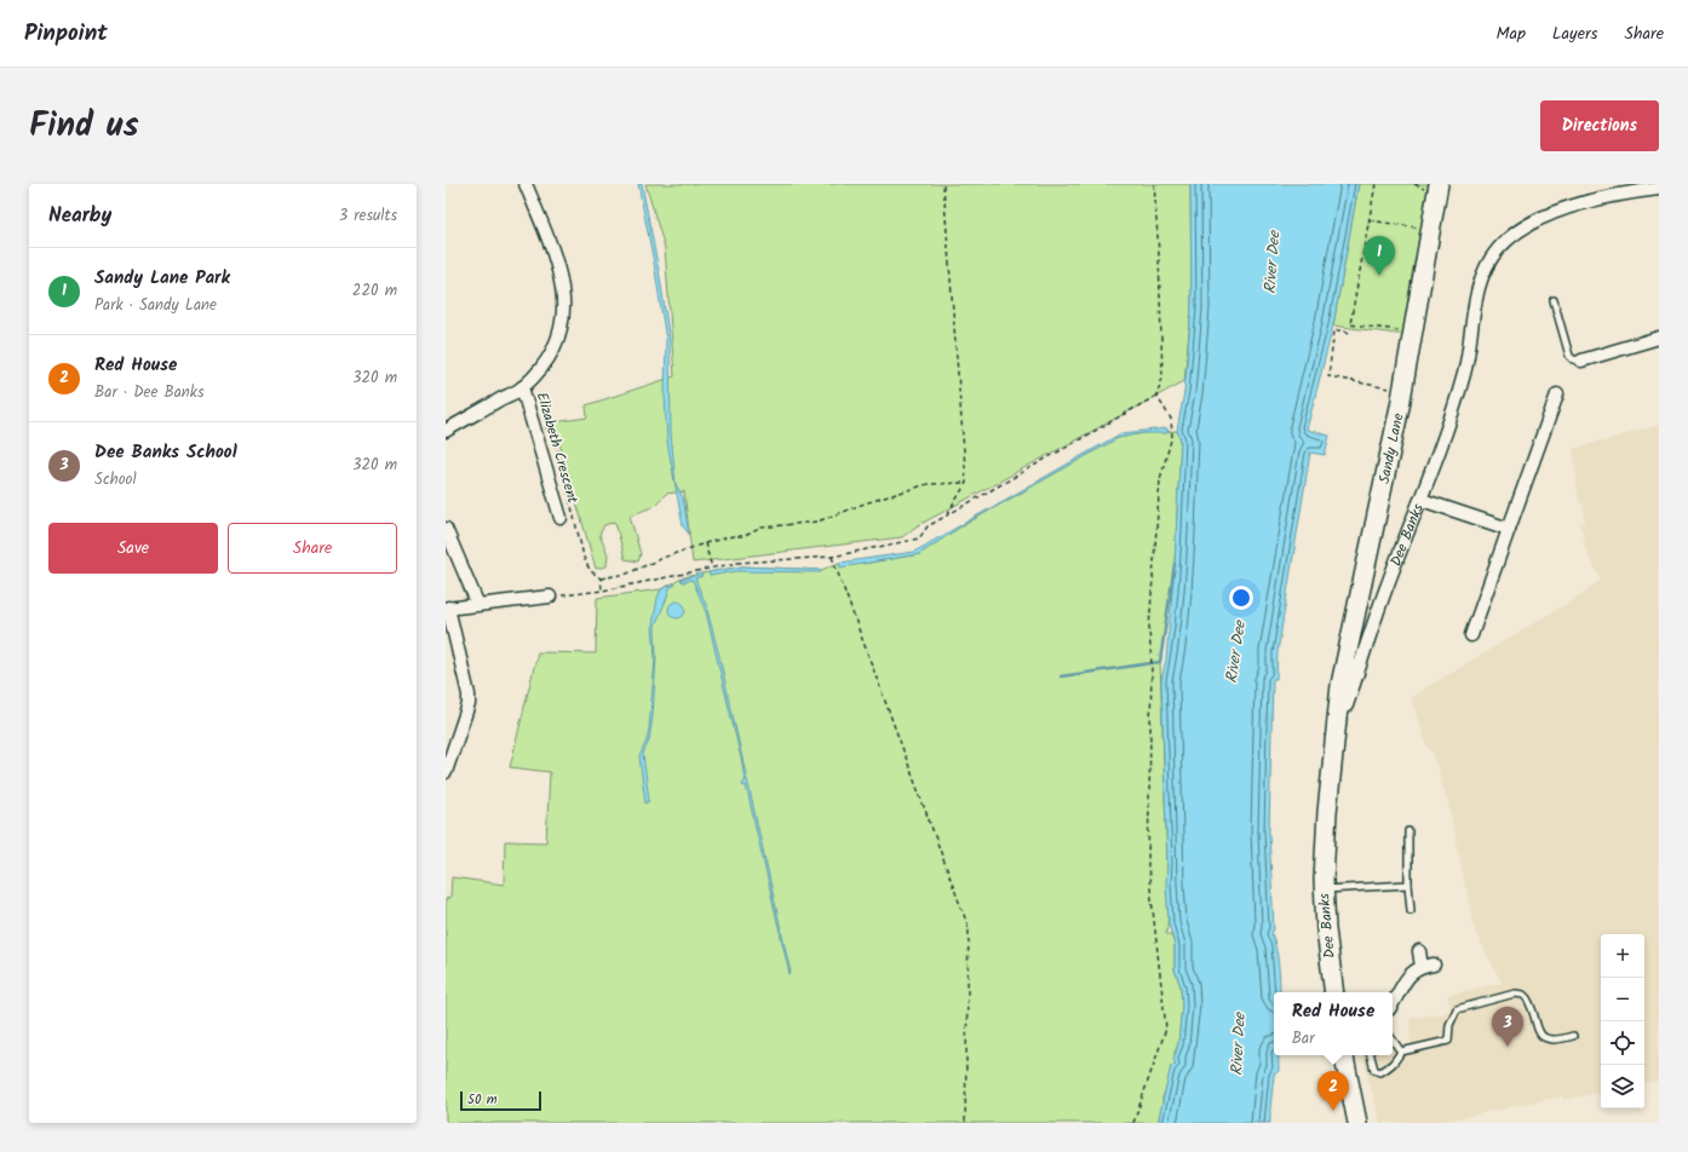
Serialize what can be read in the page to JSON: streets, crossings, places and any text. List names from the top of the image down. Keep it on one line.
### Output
{"streets":{"main road":["Sandy Lane","Dee Banks"],"street":["Elizabeth Crescent"]},"crossings":[["Sandy Lane","Dee Banks"]],"water":["River Dee"],"scale_bar":"50 m","page":{"header":"Pinpoint","nav":["Map","Layers","Share"],"title":"Find us","buttons":["Directions",["Save","Share"]],"heading":["Nearby","3 results"],"pins":["1","3","2"],"list":[{"mark":"1","name":"Sandy Lane Park","note":"Park · Sandy Lane","value":"220 m"},{"mark":"2","name":"Red House","note":"Bar · Dee Banks","value":"320 m"},{"mark":"3","name":"Dee Banks School","note":"School","value":"320 m"}],"map_buttons":["+","−"],"popup":["Red House","Bar"],"scale":"50 m"}}
